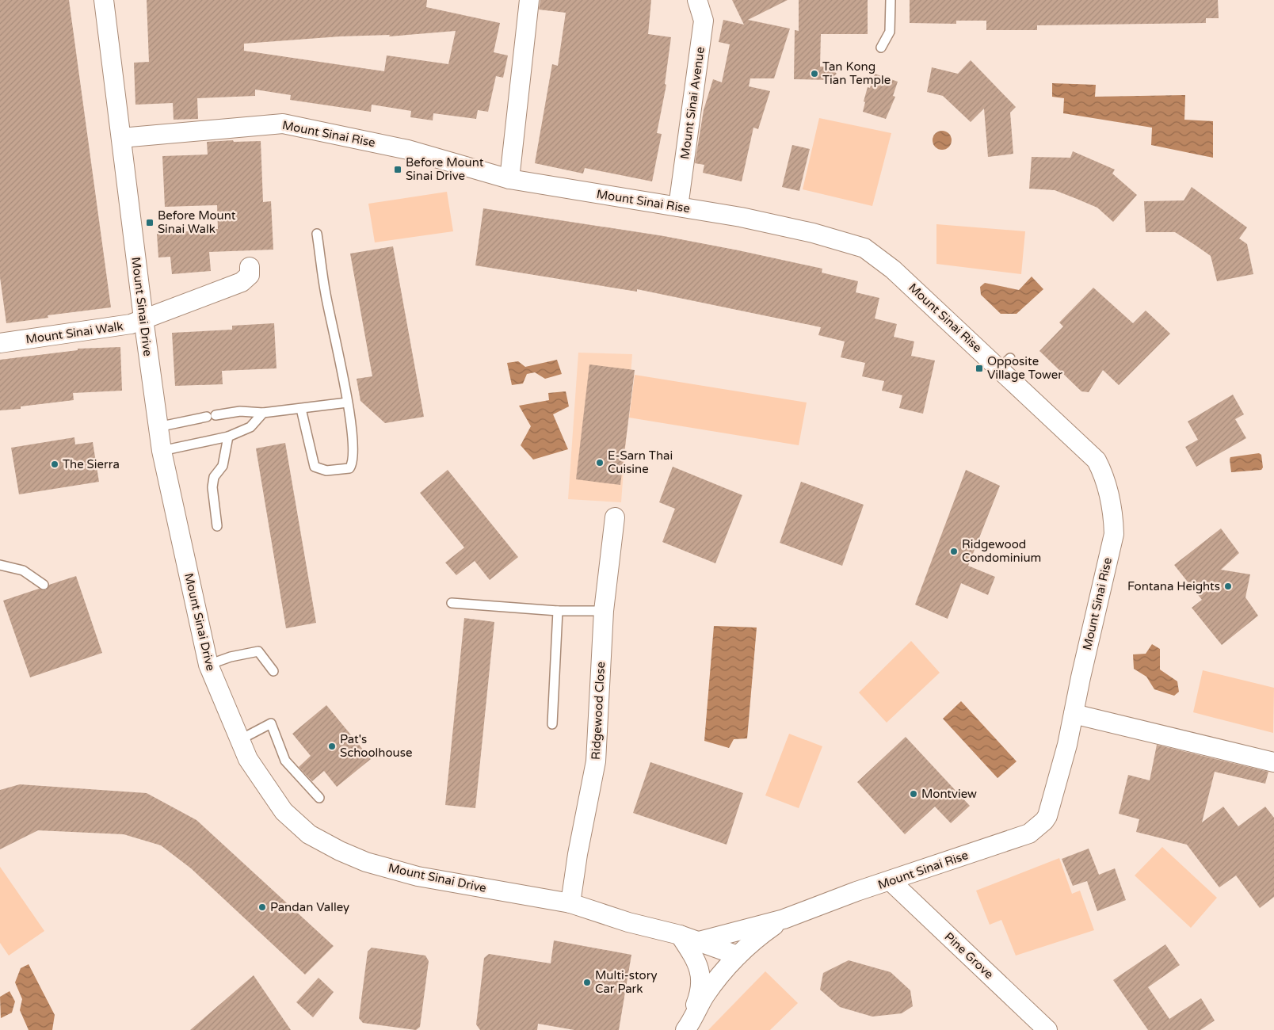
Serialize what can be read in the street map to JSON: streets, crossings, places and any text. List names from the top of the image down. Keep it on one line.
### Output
{"streets":{"street":["Mount Sinai Avenue","Mount Sinai Rise","Mount Sinai Drive","Mount Sinai Walk","Ridgewood Close","Pine Grove"]},"crossings":[["Mount Sinai Avenue","Mount Sinai Rise"],["Mount Sinai Rise","Mount Sinai Drive"],["Mount Sinai Rise","Pine Grove"],["Mount Sinai Drive","Mount Sinai Walk"],["Mount Sinai Drive","Ridgewood Close"]],"places":{"other":["Tan Kong Tian Temple","E-Sarn Thai Cuisine","The Sierra","Ridgewood Condominium","Fontana Heights","Pat's Schoolhouse","Montview","Pandan Valley","Multi-story Car Park"],"transit":["Before Mount Sinai Drive","Before Mount Sinai Walk","Opposite Village Tower"]}}
